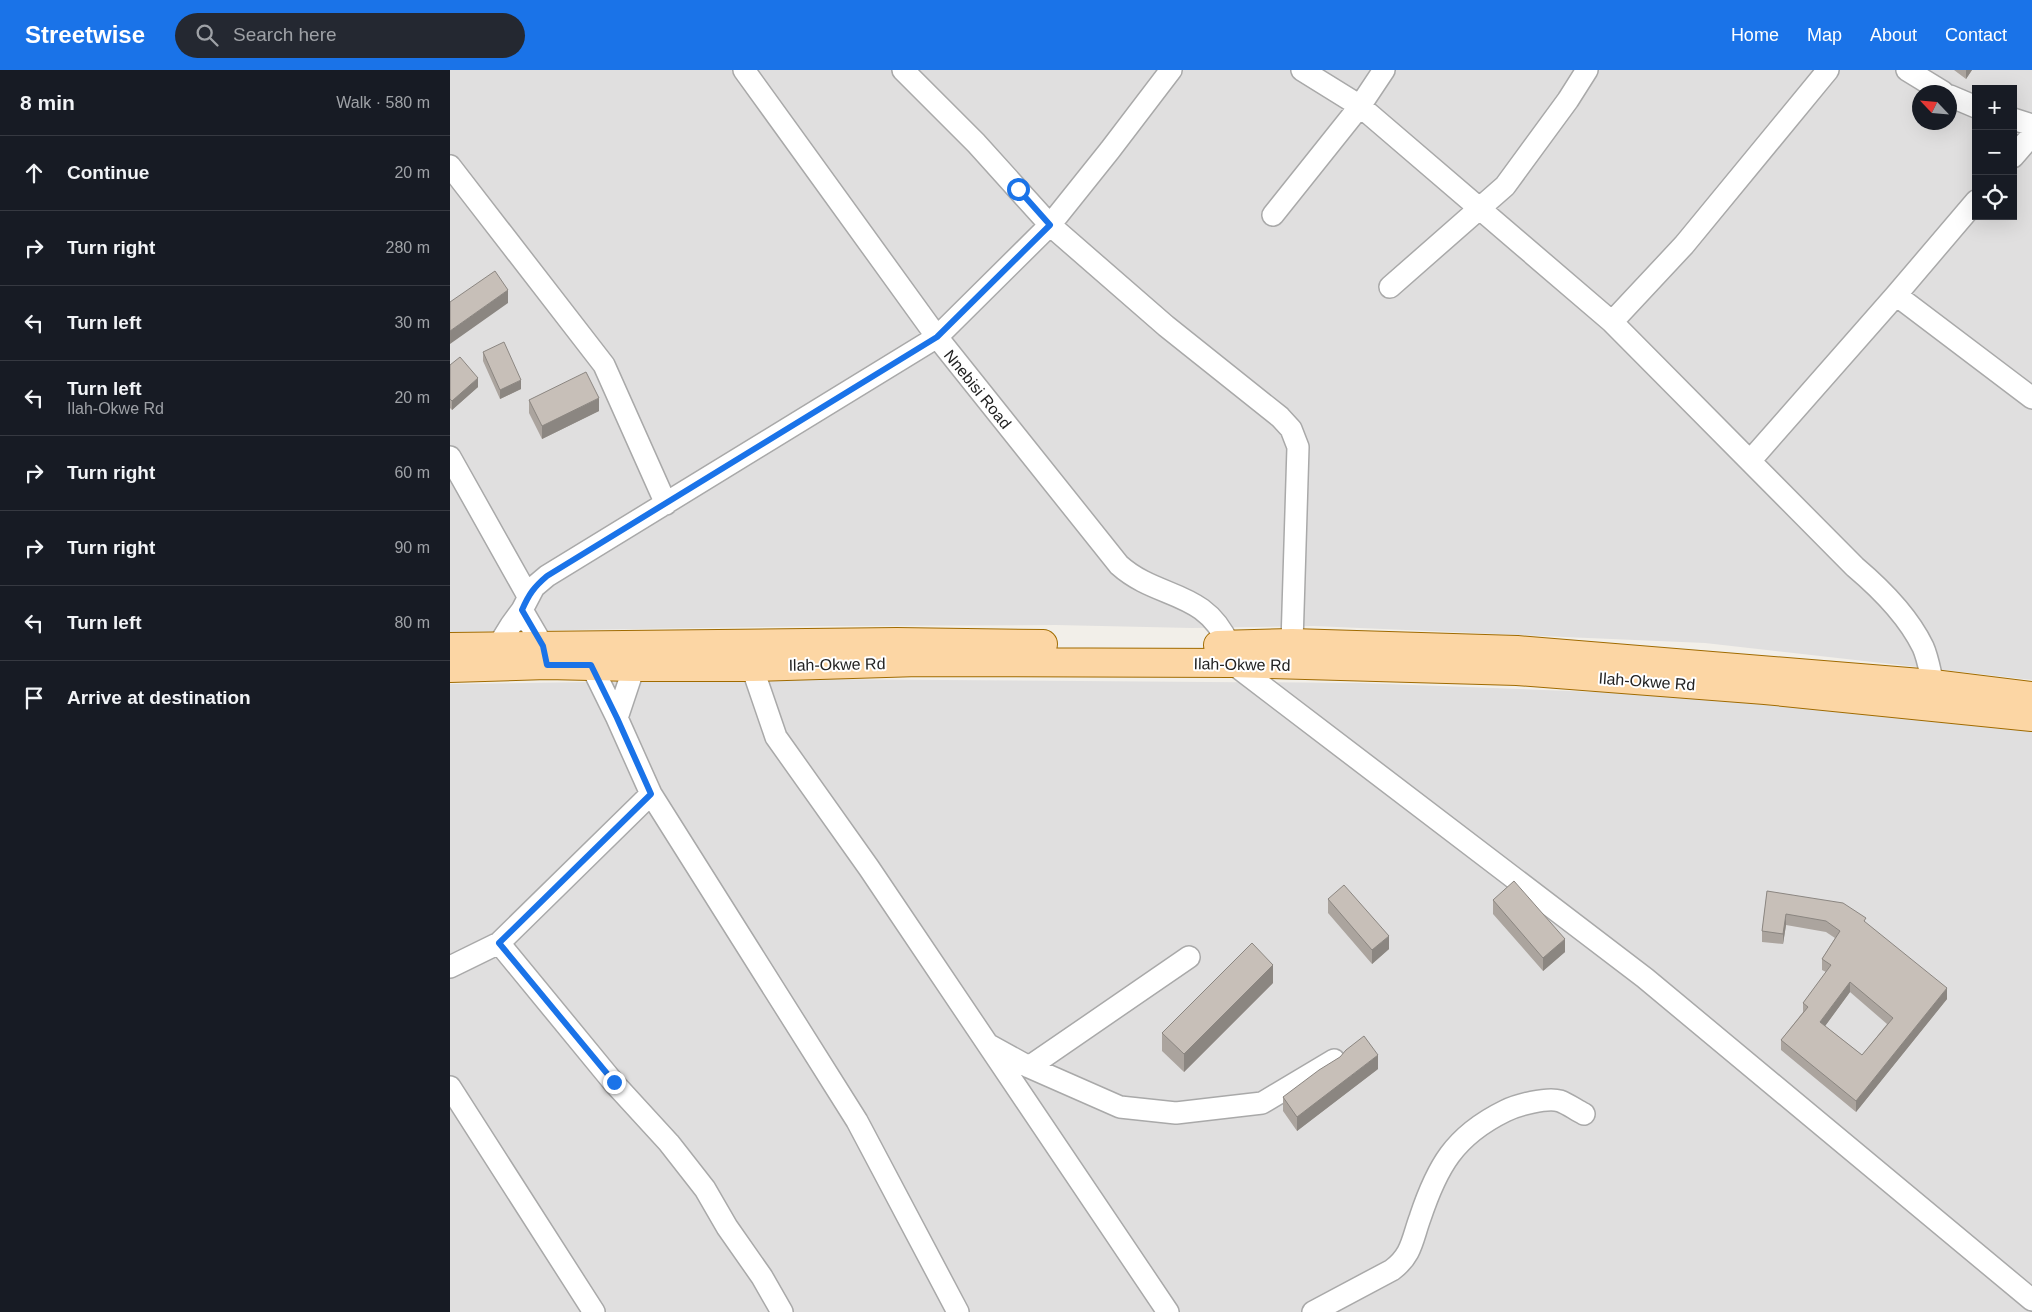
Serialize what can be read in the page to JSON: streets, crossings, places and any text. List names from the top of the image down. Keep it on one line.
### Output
{"streets":{"main road":["Ilah-Okwe Rd"],"street":["Nnebisi Road"]},"crossings":[["Nnebisi Road","Ilah-Okwe Rd"]],"north":"top left","page":{"header":"Streetwise","search":"Search here","nav":["Home","Map","About","Contact"],"heading":["8 min","Walk · 580 m"],"map_buttons":["+","−"],"list":[["Continue","20 m"],["Turn right","280 m"],["Turn left","30 m"],["Turn left","Ilah-Okwe Rd","20 m"],["Turn right","60 m"],["Turn right","90 m"],["Turn left","80 m"],"Arrive at destination"]}}
